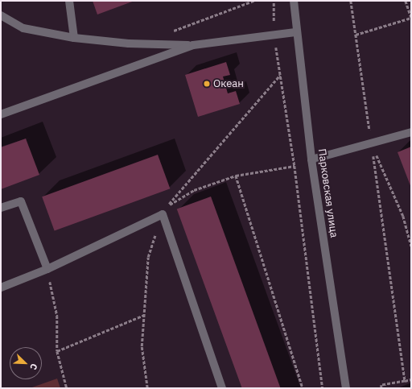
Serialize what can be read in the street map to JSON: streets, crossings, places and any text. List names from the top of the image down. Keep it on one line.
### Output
{"streets":{"street":["Парковская улица"]},"places":["Океан"],"north":"bottom right"}
